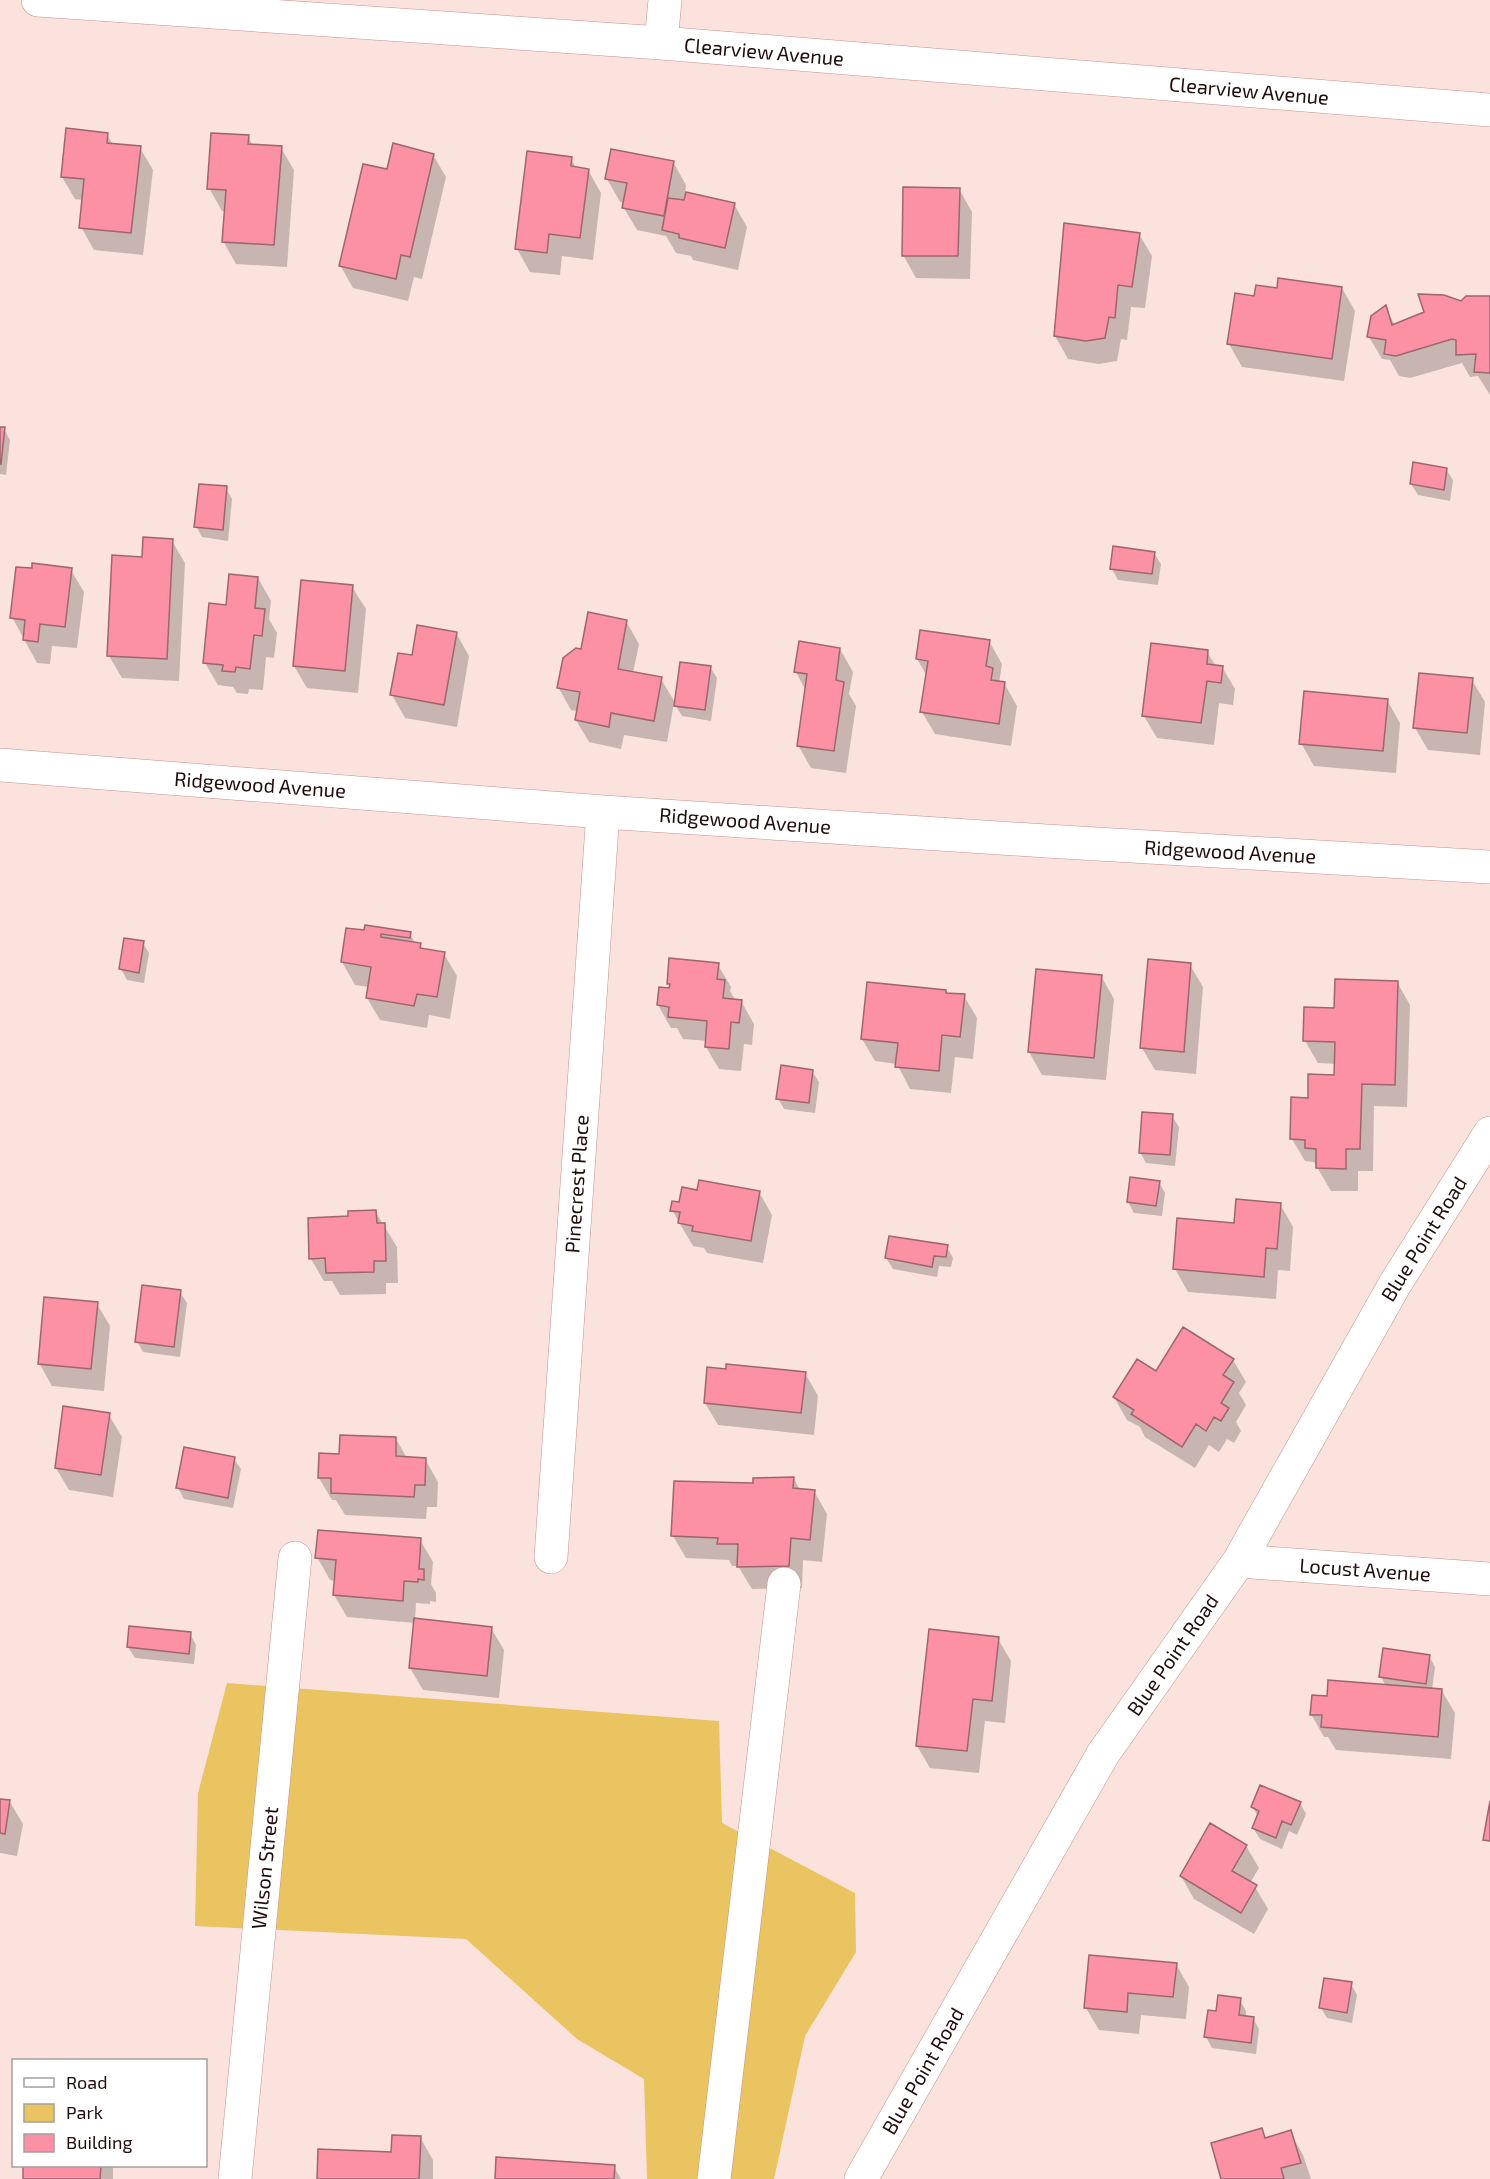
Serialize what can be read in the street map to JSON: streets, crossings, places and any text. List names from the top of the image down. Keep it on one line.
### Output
{"streets":{"street":["Clearview Avenue","Ridgewood Avenue","Pinecrest Place","Blue Point Road","Locust Avenue","Wilson Street"]},"crossings":[["Ridgewood Avenue","Pinecrest Place"],["Blue Point Road","Locust Avenue"]],"legend":["Road","Park","Building"]}
